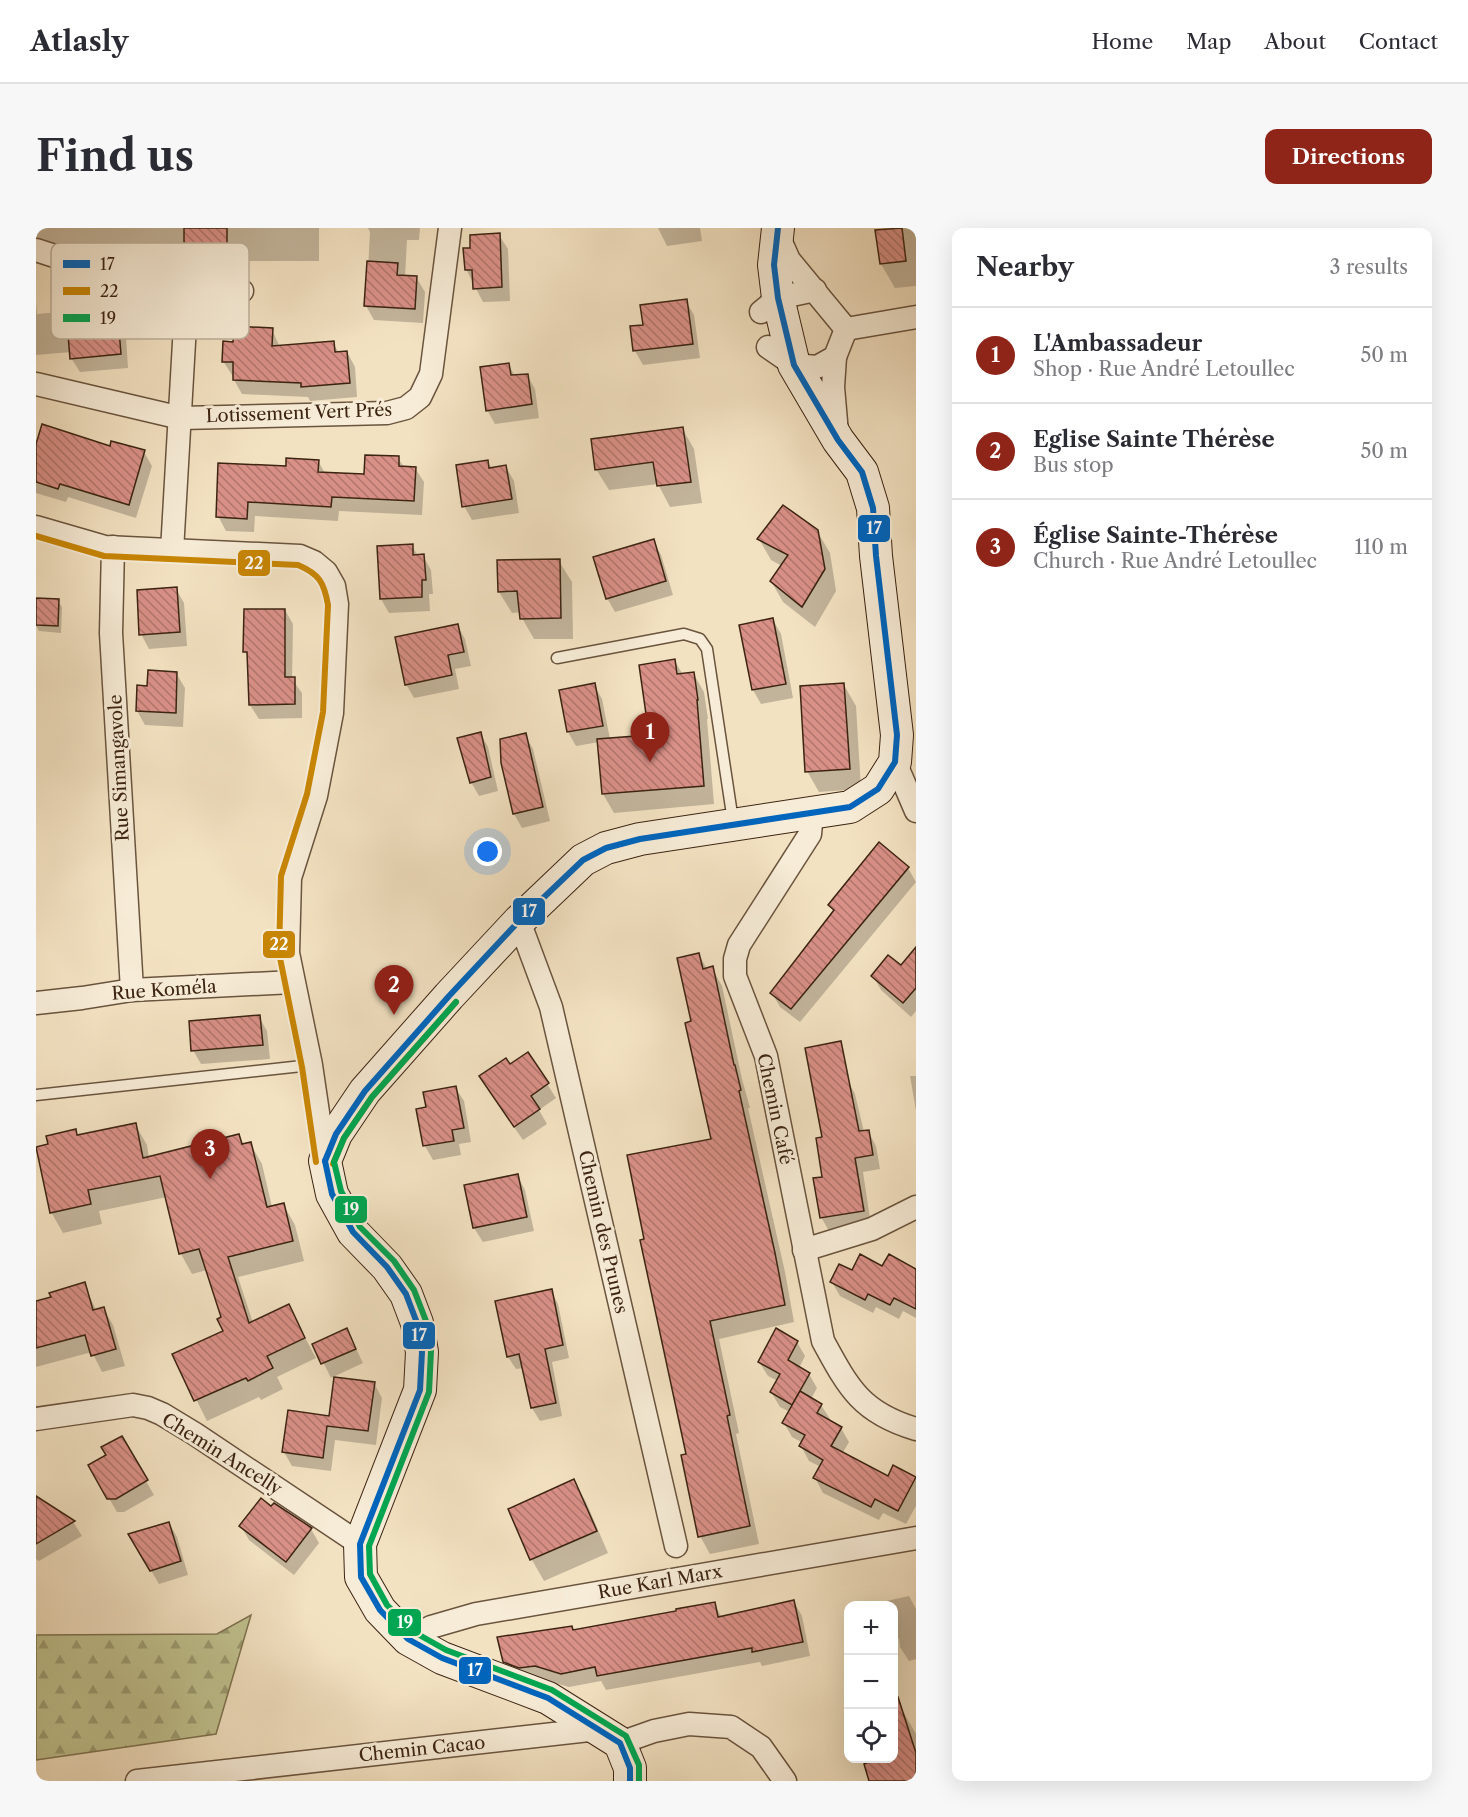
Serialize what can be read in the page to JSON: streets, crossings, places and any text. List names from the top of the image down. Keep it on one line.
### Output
{"streets":{"street":["Lotissement Vert Prés","Rue Simangavole","Rue Koméla","Chemin Café","Chemin des Prunes","Chemin Ancelly","Rue Karl Marx","Chemin Cacao"]},"crossings":[["Rue Simangavole","Rue Koméla"]],"lines":["transit line 17","transit line 22","transit line 19"],"legend":["17","22","19"],"page":{"header":"Atlasly","nav":["Home","Map","About","Contact"],"buttons":"Directions","title":"Find us","heading":["Nearby","3 results"],"list":[{"mark":"1","name":"L'Ambassadeur","note":"Shop · Rue André Letoullec","value":"50 m"},{"mark":"2","name":"Eglise Sainte Thérèse","note":"Bus stop","value":"50 m"},{"mark":"3","name":"Église Sainte-Thérèse","note":"Church · Rue André Letoullec","value":"110 m"}],"pins":["1","2","3"],"map_buttons":["+","−"]}}
